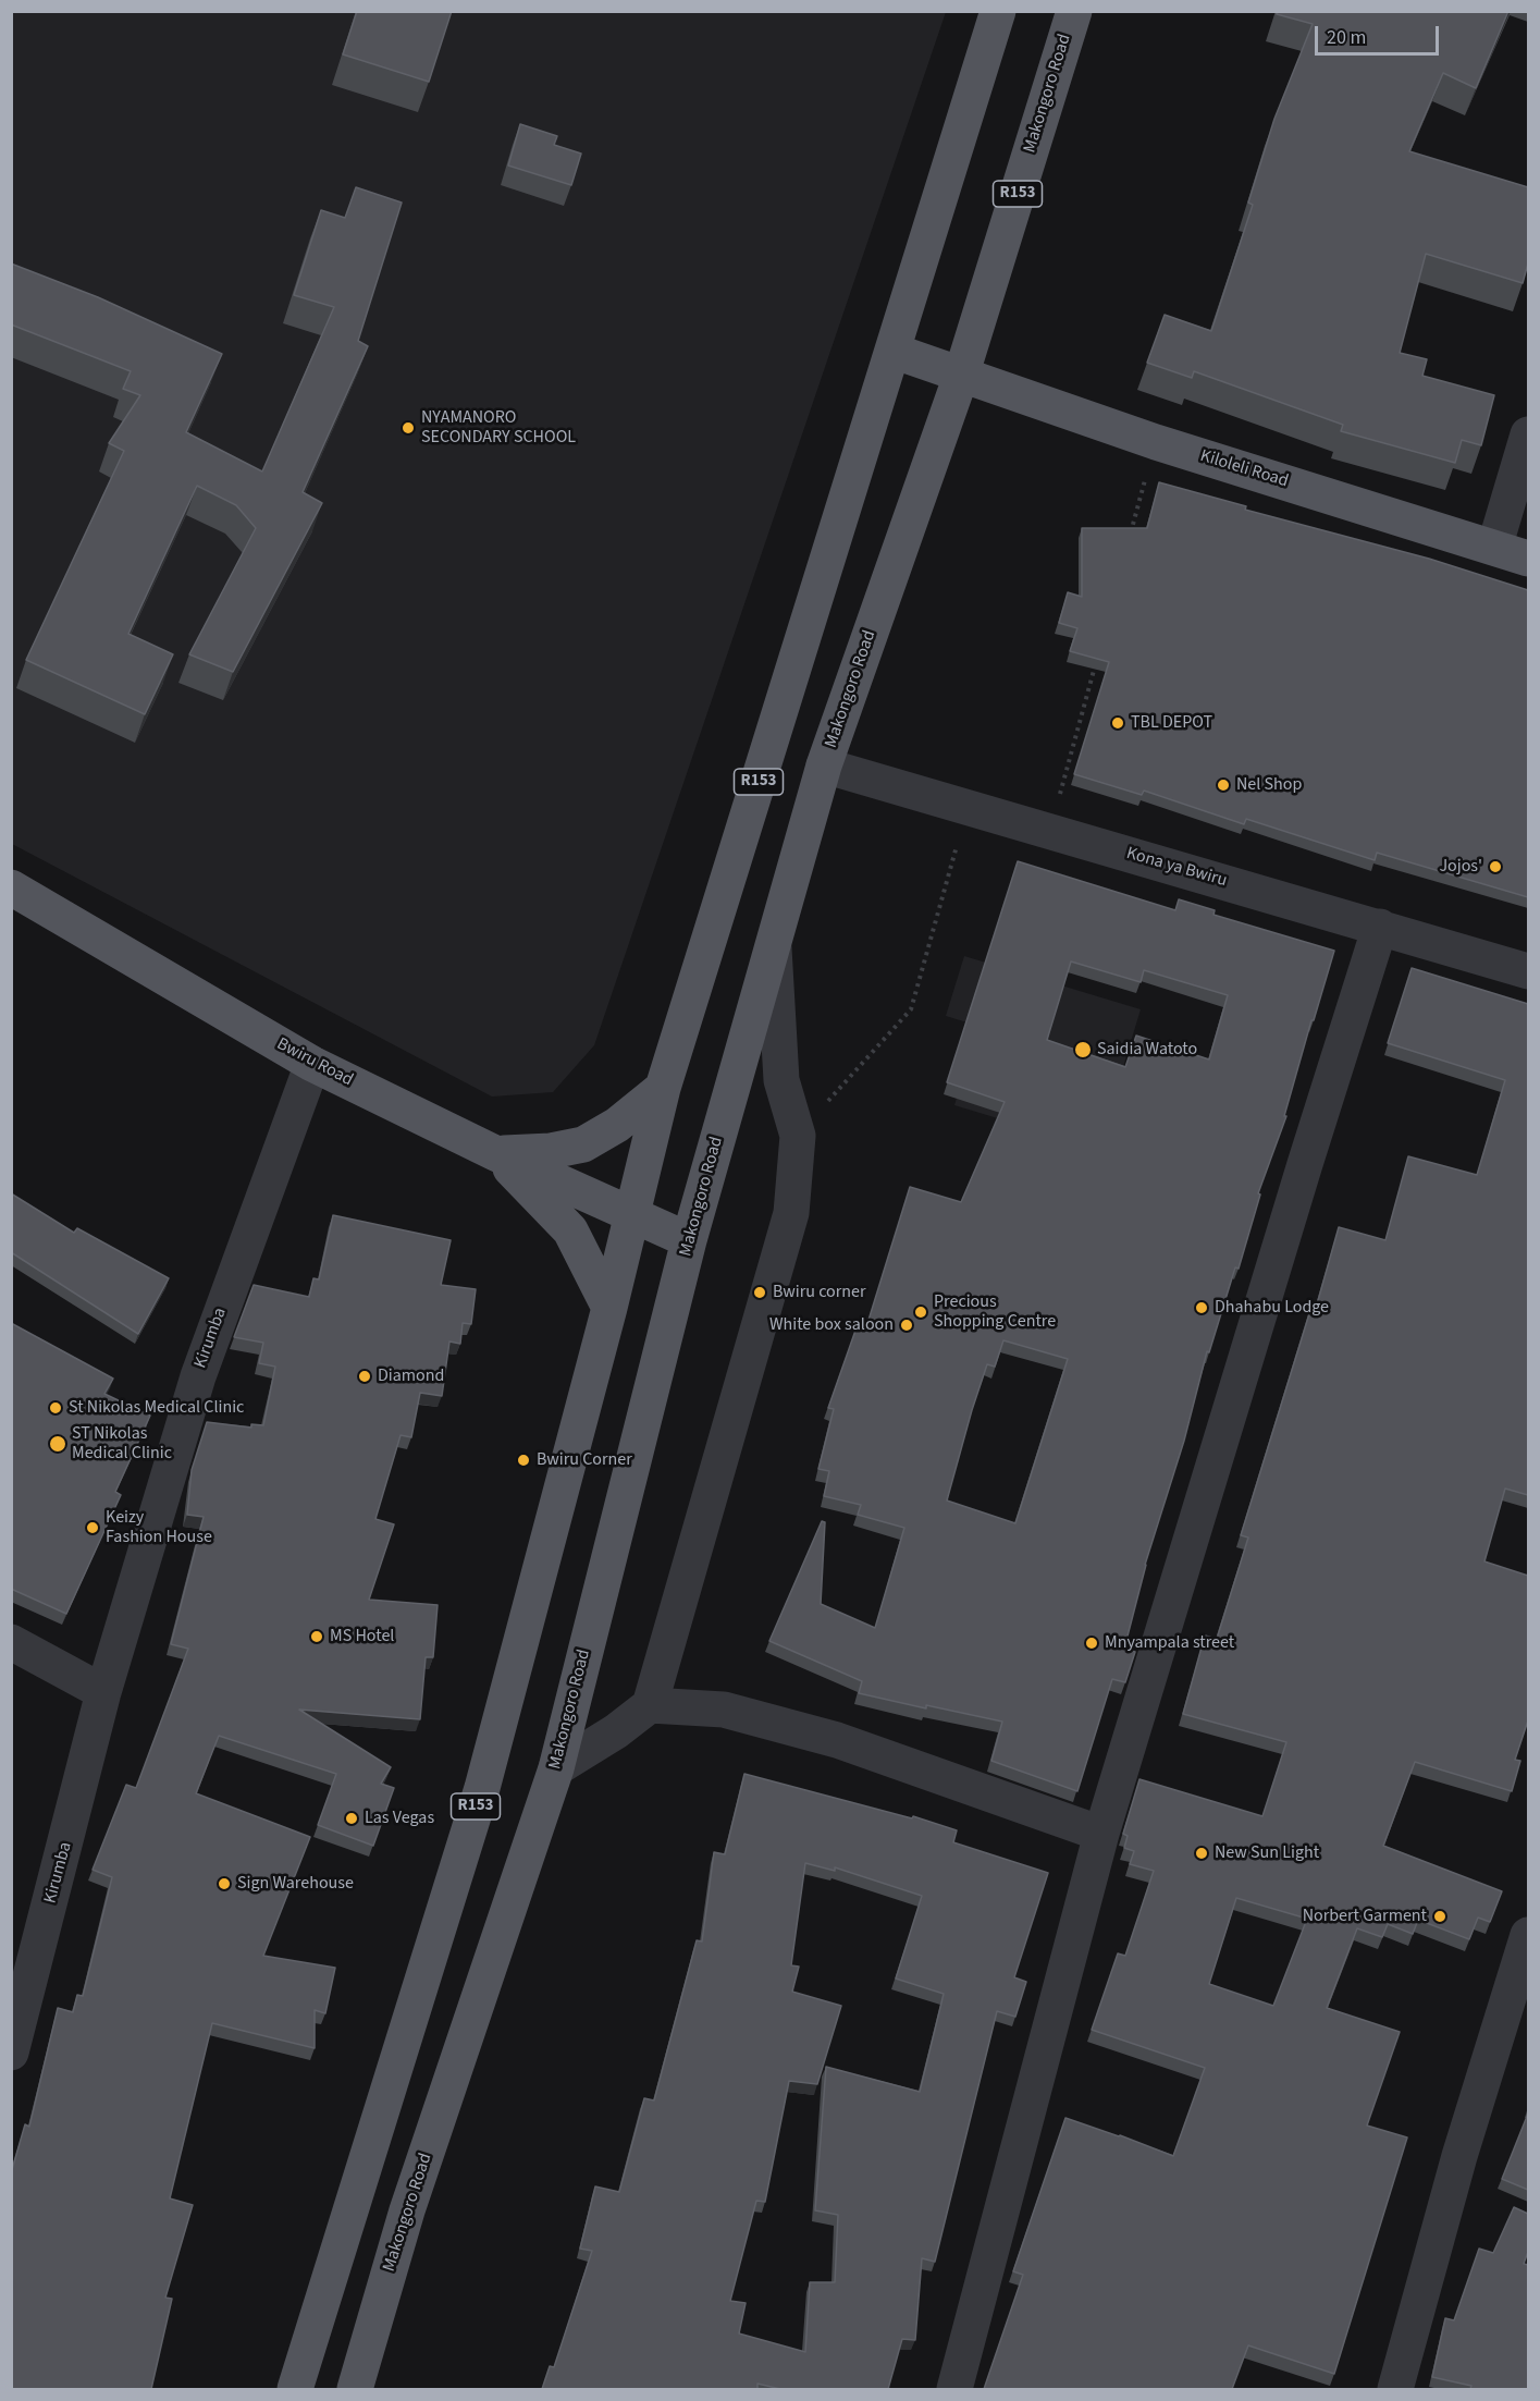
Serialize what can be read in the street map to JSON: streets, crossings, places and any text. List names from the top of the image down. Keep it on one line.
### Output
{"streets":{"main road":["Makongoro Road","R153","Kiloleli Road","Bwiru Road"],"street":["Kona ya Bwiru","Kirumba"]},"crossings":[["Makongoro Road","Kiloleli Road"],["Makongoro Road","Kona ya Bwiru"],["Makongoro Road","Bwiru Road"],["R153","Kiloleli Road"],["R153","Bwiru Road"],["Bwiru Road","Kirumba"]],"places":["NYAMANORO SECONDARY SCHOOL","TBL DEPOT","Nel Shop","Jojos'","Saidia Watoto","Bwiru corner","Dhahabu Lodge","Precious Shopping Centre","White box saloon","Diamond","St Nikolas Medical Clinic","ST Nikolas Medical Clinic","Bwiru Corner","Keizy Fashion House","MS Hotel","Mnyampala street","Las Vegas","New Sun Light","Sign Warehouse","Norbert Garment"],"scale_bar":"20 m"}
